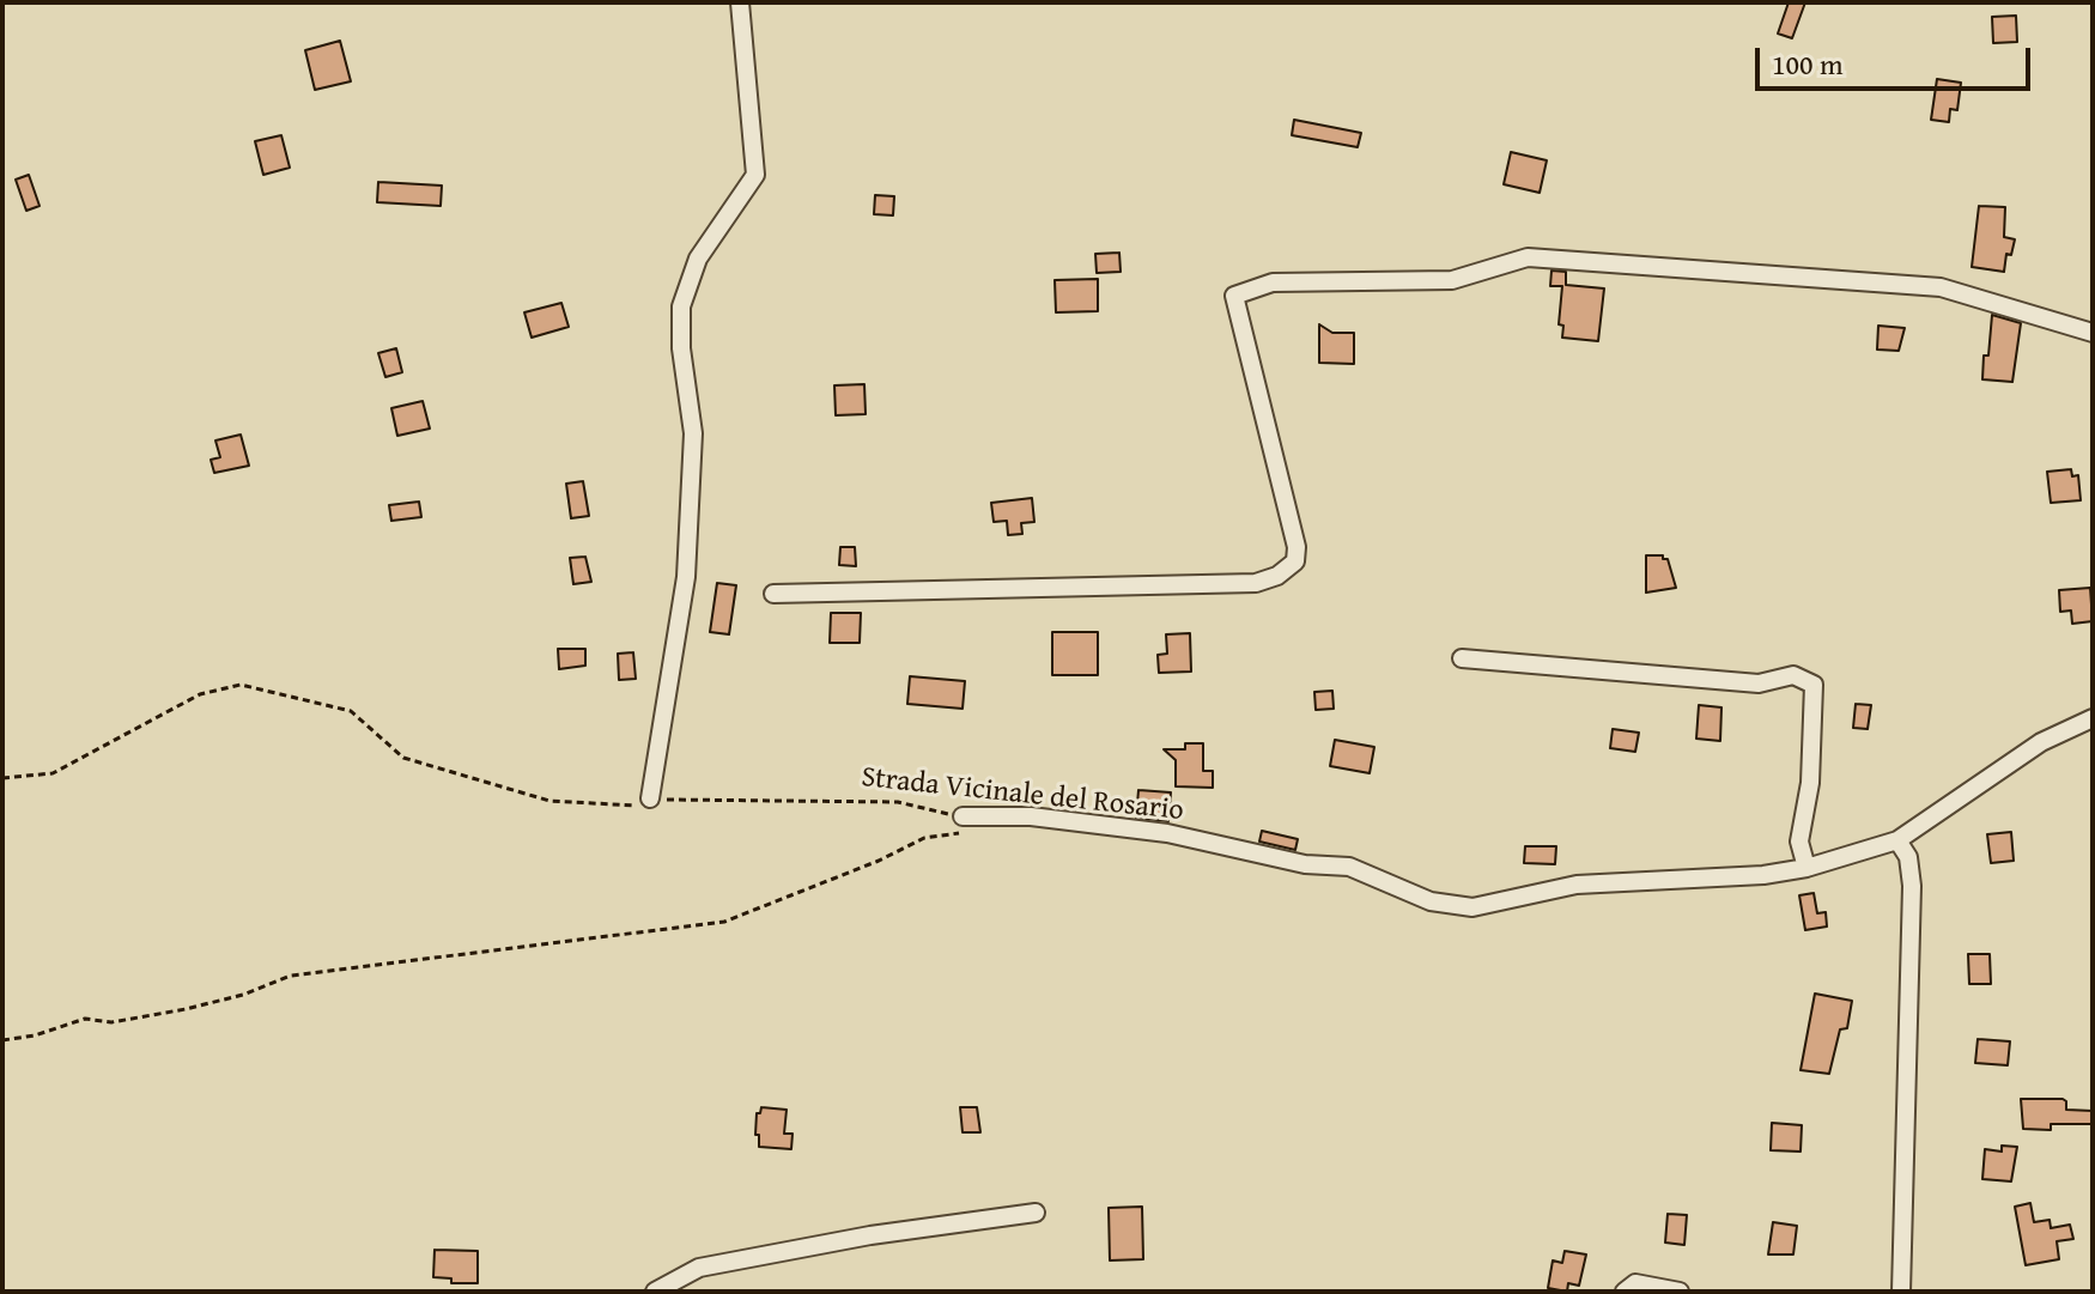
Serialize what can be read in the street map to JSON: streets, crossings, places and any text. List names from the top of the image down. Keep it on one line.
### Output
{"streets":{"street":["Strada Vicinale del Rosario"]},"scale_bar":"100 m"}
